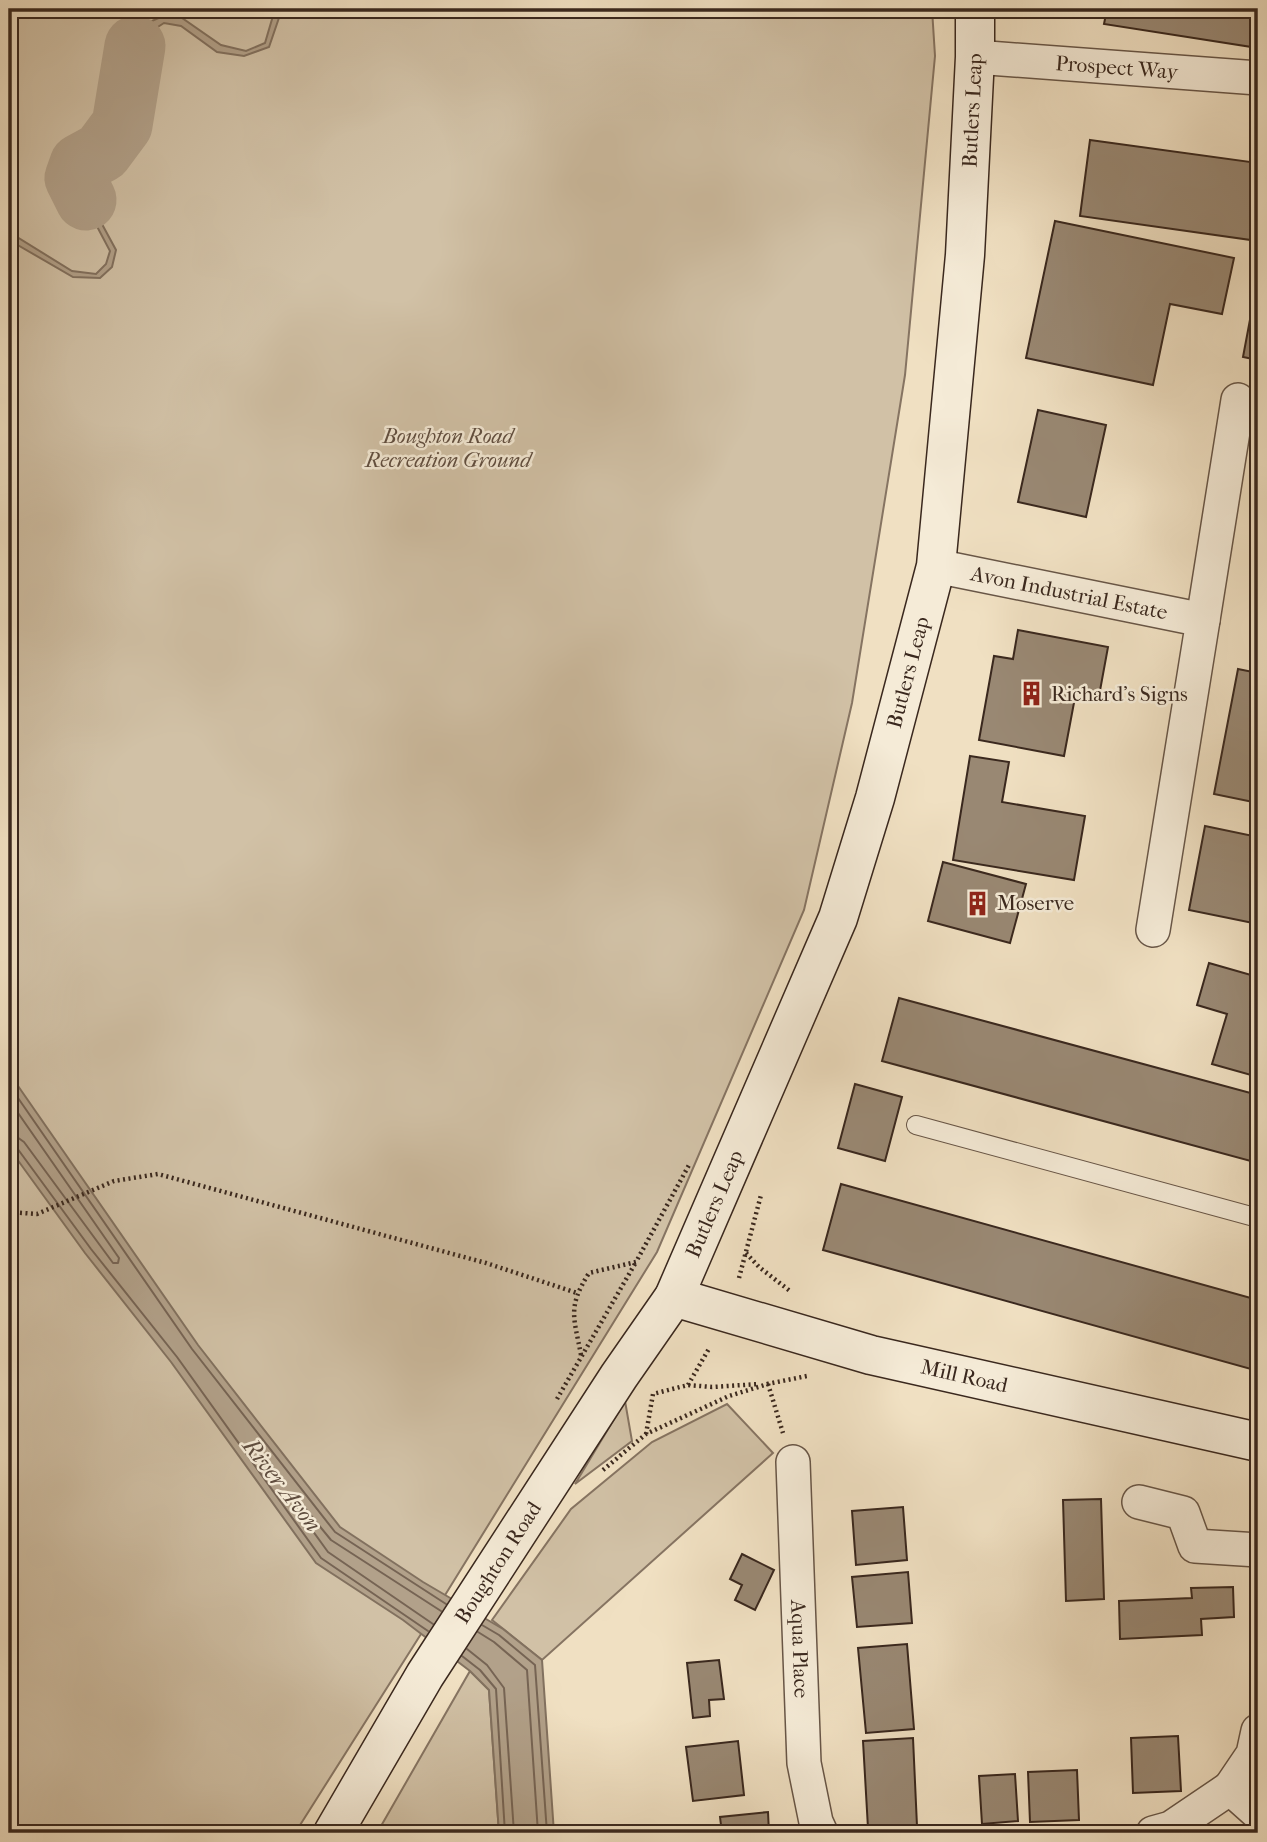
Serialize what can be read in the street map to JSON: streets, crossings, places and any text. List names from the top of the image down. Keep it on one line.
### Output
{"streets":{"street":["Prospect Way","Butlers Leap","Avon Industrial Estate","Mill Road","Boughton Road","Aqua Place"]},"crossings":[["Prospect Way","Butlers Leap"],["Butlers Leap","Avon Industrial Estate"],["Butlers Leap","Mill Road"],["Butlers Leap","Boughton Road"],["Mill Road","Boughton Road"]],"water":["River Avon"],"parks":["Boughton Road Recreation Ground"],"places":{"building":["Richard’s Signs","Moserve"]}}
